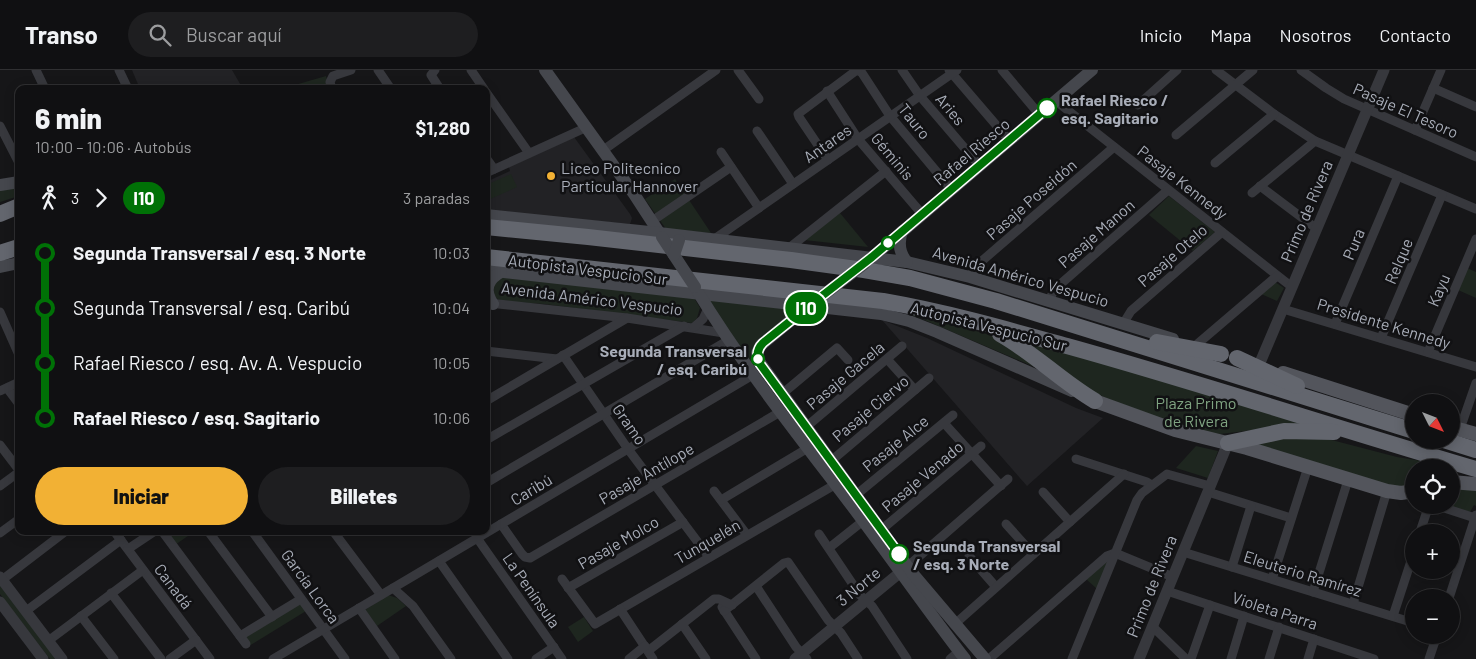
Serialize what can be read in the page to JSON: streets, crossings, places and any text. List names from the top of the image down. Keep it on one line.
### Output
{"streets":{"highway":["Autopista Vespucio Sur"],"main road":["Rafael Riesco","Avenida Américo Vespucio"],"street":["Aries","Pasaje El Tesoro","Tauro","Antares","Géminis","Pasaje Kennedy","Pasaje Poseidón","Primo de Rivera","Pasaje Manon","Pura","Pasaje Otelo","Relque","Kayu","Presidente Kennedy","Pasaje Gacela","Pasaje Ciervo","Gramo","Pasaje Alce","Pasaje Antílope","Pasaje Venado","Caribú","Tunquelén","Pasaje Molco","Eleuterio Ramírez","Canadá","García Lorca","3 Norte","La Península","Violeta Parra"]},"crossings":[["Aries","Antares"],["Aries","Rafael Riesco"],["Pasaje El Tesoro","Primo de Rivera"],["Tauro","Antares"],["Tauro","Rafael Riesco"],["Tauro","Géminis"],["Antares","Géminis"],["Antares","Avenida Américo Vespucio"],["Rafael Riesco","Géminis"],["Rafael Riesco","Pasaje Kennedy"],["Rafael Riesco","Avenida Américo Vespucio"],["Rafael Riesco","Pasaje Gacela"],["Rafael Riesco","Pasaje Ciervo"],["Rafael Riesco","Pasaje Alce"],["Rafael Riesco","Pasaje Venado"],["Rafael Riesco","3 Norte"],["Pasaje Kennedy","Pasaje Poseidón"],["Pasaje Kennedy","Primo de Rivera"],["Pasaje Kennedy","Pasaje Manon"],["Pasaje Kennedy","Pasaje Otelo"],["Pasaje Poseidón","Avenida Américo Vespucio"],["Primo de Rivera","Avenida Américo Vespucio"],["Primo de Rivera","Presidente Kennedy"],["Primo de Rivera","Eleuterio Ramírez"],["Primo de Rivera","Violeta Parra"],["Pasaje Manon","Avenida Américo Vespucio"],["Pura","Presidente Kennedy"],["Pasaje Otelo","Avenida Américo Vespucio"],["Relque","Presidente Kennedy"],["Kayu","Presidente Kennedy"],["Gramo","Pasaje Antílope"],["Gramo","Caribú"],["Gramo","Tunquelén"],["Gramo","Pasaje Molco"],["Pasaje Antílope","Caribú"],["Caribú","García Lorca"],["Caribú","La Península"],["Tunquelén","Pasaje Molco"]],"parks":["Plaza Primo de Rivera"],"places":["Rafael Riesco / esq. Sagitario","Liceo Politecnico Particular Hannover","Segunda Transversal / esq. Caribú","Segunda Transversal / esq. 3 Norte"],"lines":["bus line I10"],"north":"bottom right","page":{"header":"Transo","search":"Buscar aquí","nav":["Inicio","Mapa","Nosotros","Contacto"],"on_map":"I10","heading":["6 min","10:00 – 10:06 · Autobús","$1,280"],"legs":["3","I10","3 paradas"],"list":[{"name":"Segunda Transversal / esq. 3 Norte","value":"10:03"},{"name":"Segunda Transversal / esq. Caribú","value":"10:04"},{"name":"Rafael Riesco / esq. Av. A. Vespucio","value":"10:05"},{"name":"Rafael Riesco / esq. Sagitario","value":"10:06"}],"map_buttons":["+","−"],"buttons":["Iniciar","Billetes"]}}
